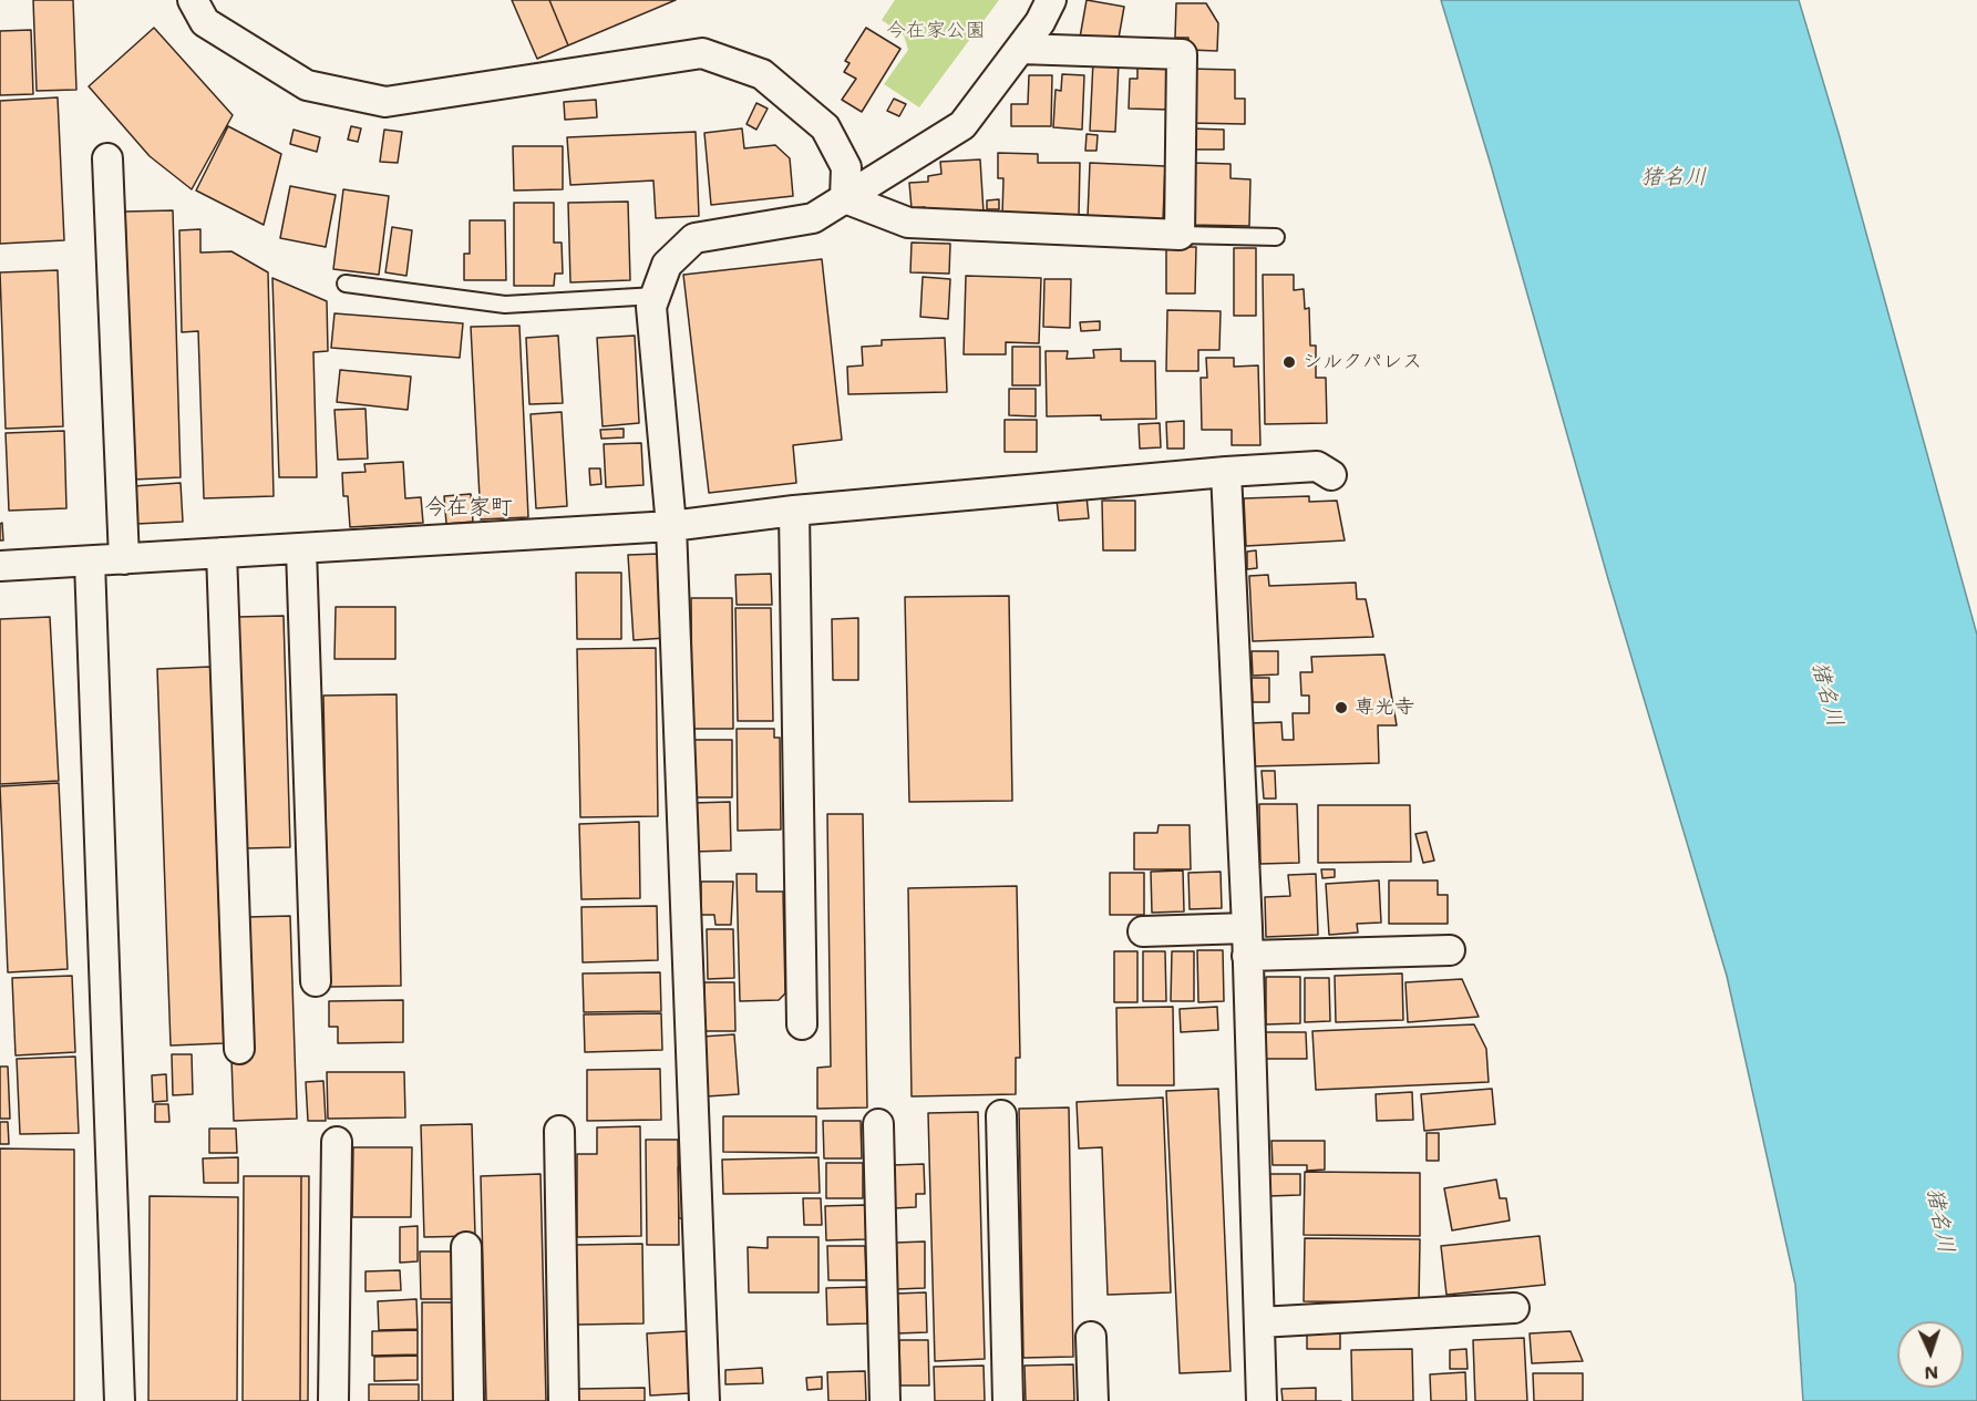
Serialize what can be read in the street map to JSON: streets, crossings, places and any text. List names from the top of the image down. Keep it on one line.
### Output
{"districts":["今在家町"],"water":["猪名川"],"parks":["今在家公園"],"places":["シルクパレス","専光寺"],"north":"bottom"}
